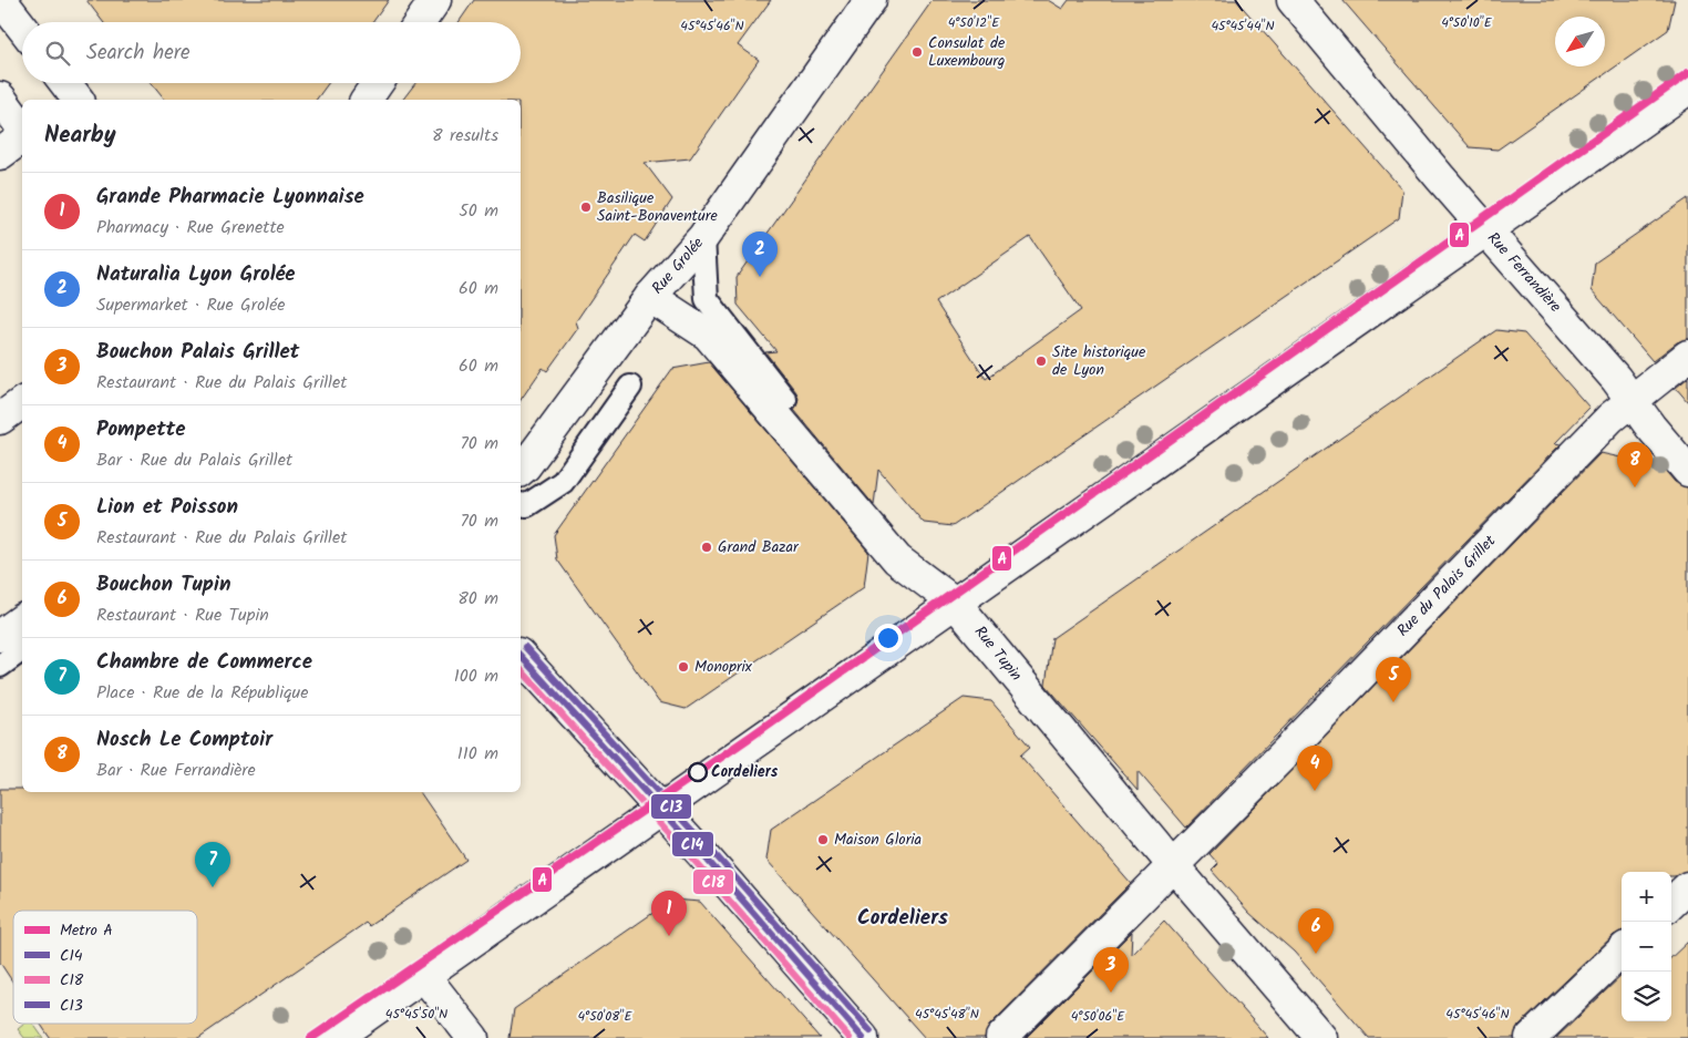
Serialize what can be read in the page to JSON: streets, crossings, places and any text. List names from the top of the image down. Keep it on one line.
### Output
{"streets":{"street":["Rue Grolée","Rue Ferrandière","Rue du Palais Grillet","Rue Tupin"]},"crossings":[["Rue Grolée","Rue Tupin"],["Rue Ferrandière","Rue du Palais Grillet"],["Rue du Palais Grillet","Rue Tupin"]],"districts":["Cordeliers"],"places":["Consulat de Luxembourg","Basilique Saint-Bonaventure","Site historique de Lyon","Grand Bazar","Monoprix","Cordeliers","Maison Gloria"],"lines":["metro line A","transit line C13","transit line C14","transit line C18"],"legend":["Metro A","C14","C18","C13"],"north":"bottom left","page":{"search":"Search here","heading":["Nearby","8 results"],"list":[{"mark":"1","name":"Grande Pharmacie Lyonnaise","note":"Pharmacy · Rue Grenette","value":"50 m"},{"mark":"2","name":"Naturalia Lyon Grolée","note":"Supermarket · Rue Grolée","value":"60 m"},{"mark":"3","name":"Bouchon Palais Grillet","note":"Restaurant · Rue du Palais Grillet","value":"60 m"},{"mark":"4","name":"Pompette","note":"Bar · Rue du Palais Grillet","value":"70 m"},{"mark":"5","name":"Lion et Poisson","note":"Restaurant · Rue du Palais Grillet","value":"70 m"},{"mark":"6","name":"Bouchon Tupin","note":"Restaurant · Rue Tupin","value":"80 m"},{"mark":"7","name":"Chambre de Commerce","note":"Place · Rue de la République","value":"100 m"},{"mark":"8","name":"Nosch Le Comptoir","note":"Bar · Rue Ferrandière","value":"110 m"}],"pins":["2","8","5","4","7","1","6","3"],"map_buttons":["+","−"]},"coordinates":["4°50'12\"E","4°50'10\"E","45°45'46\"N","45°45'44\"N","45°45'50\"N","45°45'48\"N","4°50'08\"E","4°50'06\"E"]}
